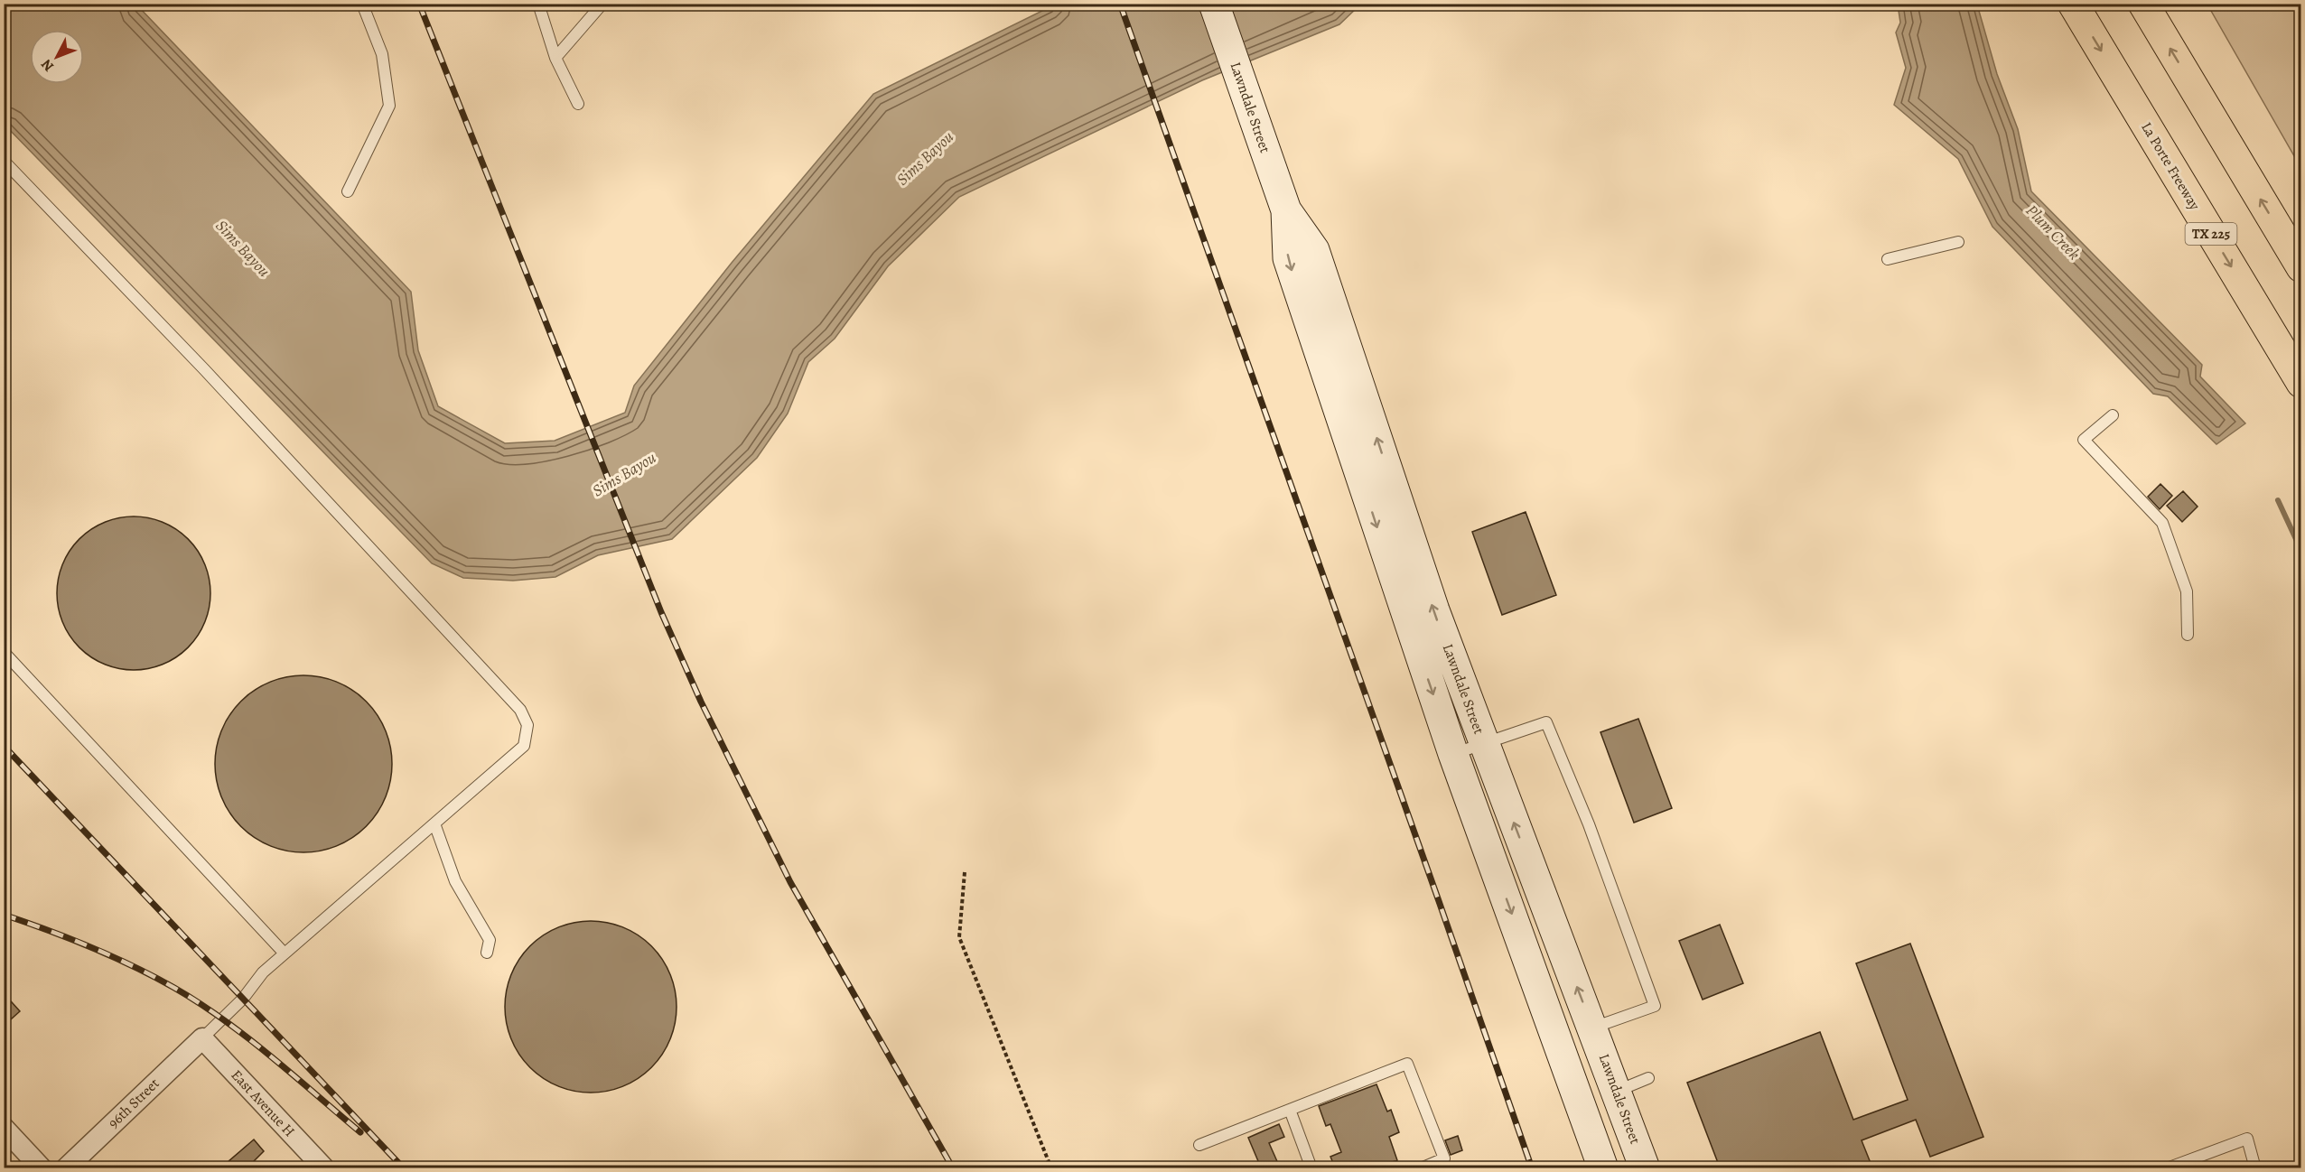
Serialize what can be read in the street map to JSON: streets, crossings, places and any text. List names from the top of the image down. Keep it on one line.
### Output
{"streets":{"highway":["La Porte Freeway","TX 225"],"main road":["Lawndale Street"],"street":["96th Street","East Avenue H"]},"crossings":[["96th Street","East Avenue H"]],"water":["Sims Bayou","Plum Creek"],"north":"bottom left"}
